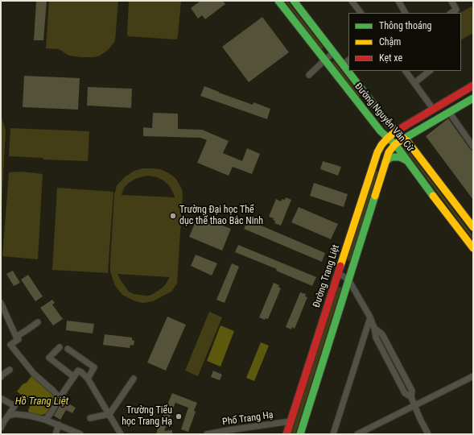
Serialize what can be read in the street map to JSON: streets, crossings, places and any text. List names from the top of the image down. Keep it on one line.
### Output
{"streets":{"main road":["Đường Nguyễn Văn Cừ","Đường Trang Liệt"],"street":["Phố Trang Hạ"]},"crossings":[["Đường Nguyễn Văn Cừ","Đường Trang Liệt"],["Đường Trang Liệt","Phố Trang Hạ"]],"water":["Hồ Trang Liệt"],"places":["Trường Đại học Thể dục thể thao Bắc Ninh","Trường Tiểu học Trang Hạ"],"legend":["Thông thoáng","Chậm","Kẹt xe"]}
